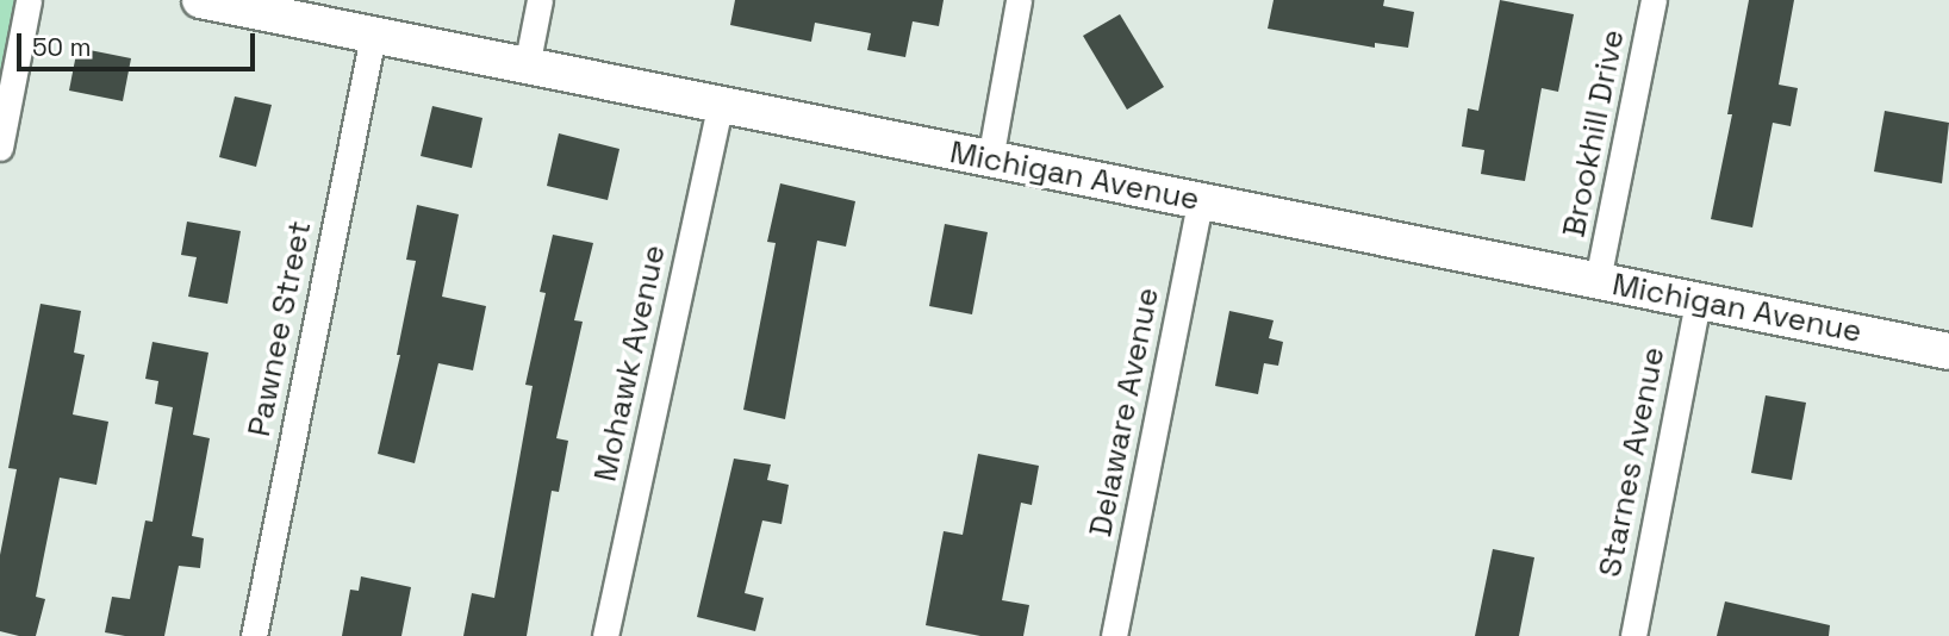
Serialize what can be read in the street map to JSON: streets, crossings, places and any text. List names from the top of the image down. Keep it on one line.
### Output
{"streets":{"street":["Brookhill Drive","Michigan Avenue","Pawnee Street","Mohawk Avenue","Delaware Avenue","Starnes Avenue"]},"crossings":[["Brookhill Drive","Michigan Avenue"],["Michigan Avenue","Pawnee Street"],["Michigan Avenue","Mohawk Avenue"],["Michigan Avenue","Delaware Avenue"],["Michigan Avenue","Starnes Avenue"]],"scale_bar":"50 m"}
